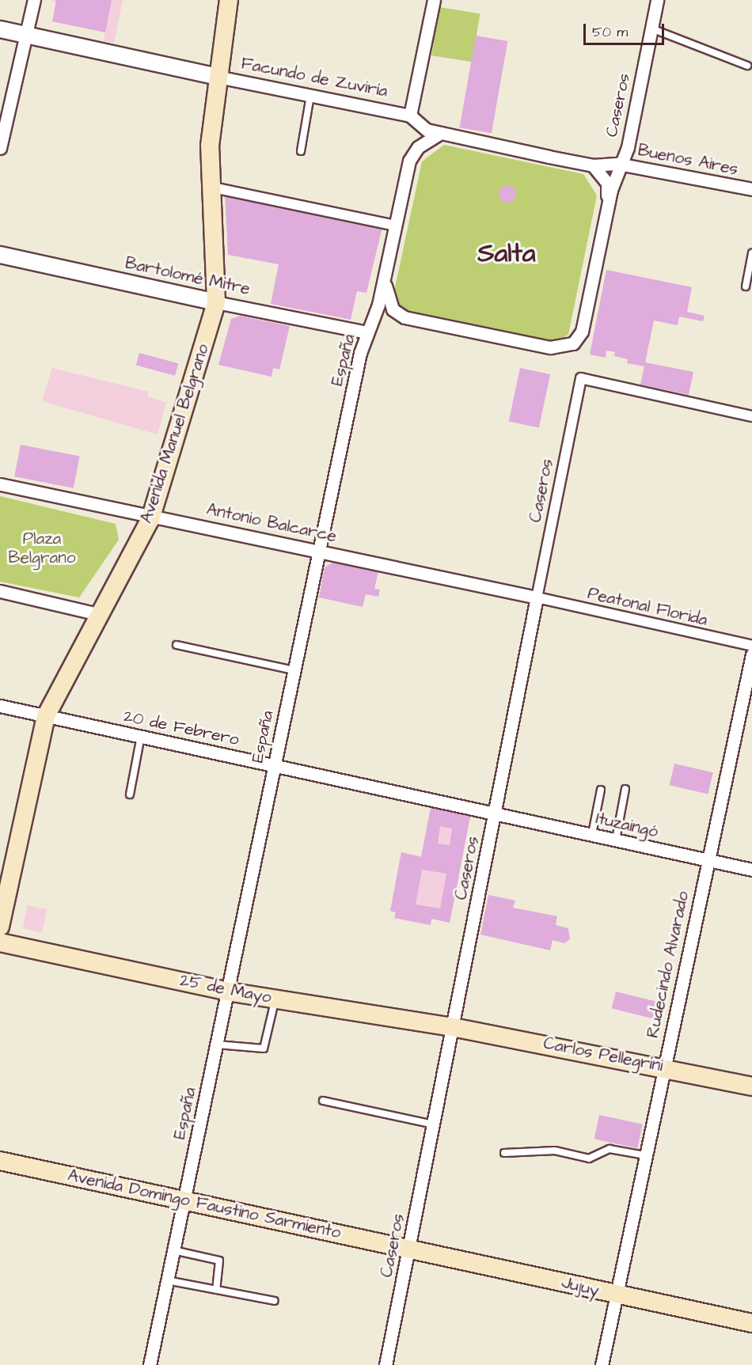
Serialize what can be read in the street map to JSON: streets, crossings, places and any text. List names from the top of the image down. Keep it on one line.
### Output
{"streets":{"main road":["Avenida Manuel Belgrano","25 de Mayo","Carlos Pellegrini","Avenida Domingo Faustino Sarmiento","Jujuy"],"street":["Facundo de Zuviría","Caseros","Buenos Aires","Bartolomé Mitre","España","Antonio Balcarce","Peatonal Florida","20 de Febrero","Ituzaingó","Rudecindo Alvarado"]},"crossings":[["Facundo de Zuviría","Caseros"],["Facundo de Zuviría","Buenos Aires"],["Facundo de Zuviría","España"],["Facundo de Zuviría","Avenida Manuel Belgrano"],["Caseros","Buenos Aires"],["Caseros","España"],["Caseros","Antonio Balcarce"],["Caseros","Peatonal Florida"],["Caseros","20 de Febrero"],["Caseros","Ituzaingó"],["Caseros","25 de Mayo"],["Caseros","Carlos Pellegrini"],["Caseros","Avenida Domingo Faustino Sarmiento"],["Caseros","Jujuy"],["Bartolomé Mitre","España"],["Bartolomé Mitre","Avenida Manuel Belgrano"],["España","Antonio Balcarce"],["España","20 de Febrero"],["España","25 de Mayo"],["España","Avenida Domingo Faustino Sarmiento"],["Avenida Manuel Belgrano","Antonio Balcarce"],["Avenida Manuel Belgrano","20 de Febrero"],["Antonio Balcarce","Peatonal Florida"],["20 de Febrero","Ituzaingó"],["Ituzaingó","Rudecindo Alvarado"],["Rudecindo Alvarado","Carlos Pellegrini"],["Rudecindo Alvarado","Jujuy"],["25 de Mayo","Carlos Pellegrini"],["Avenida Domingo Faustino Sarmiento","Jujuy"]],"districts":["Salta"],"parks":["Plaza Belgrano"],"scale_bar":"50 m"}
